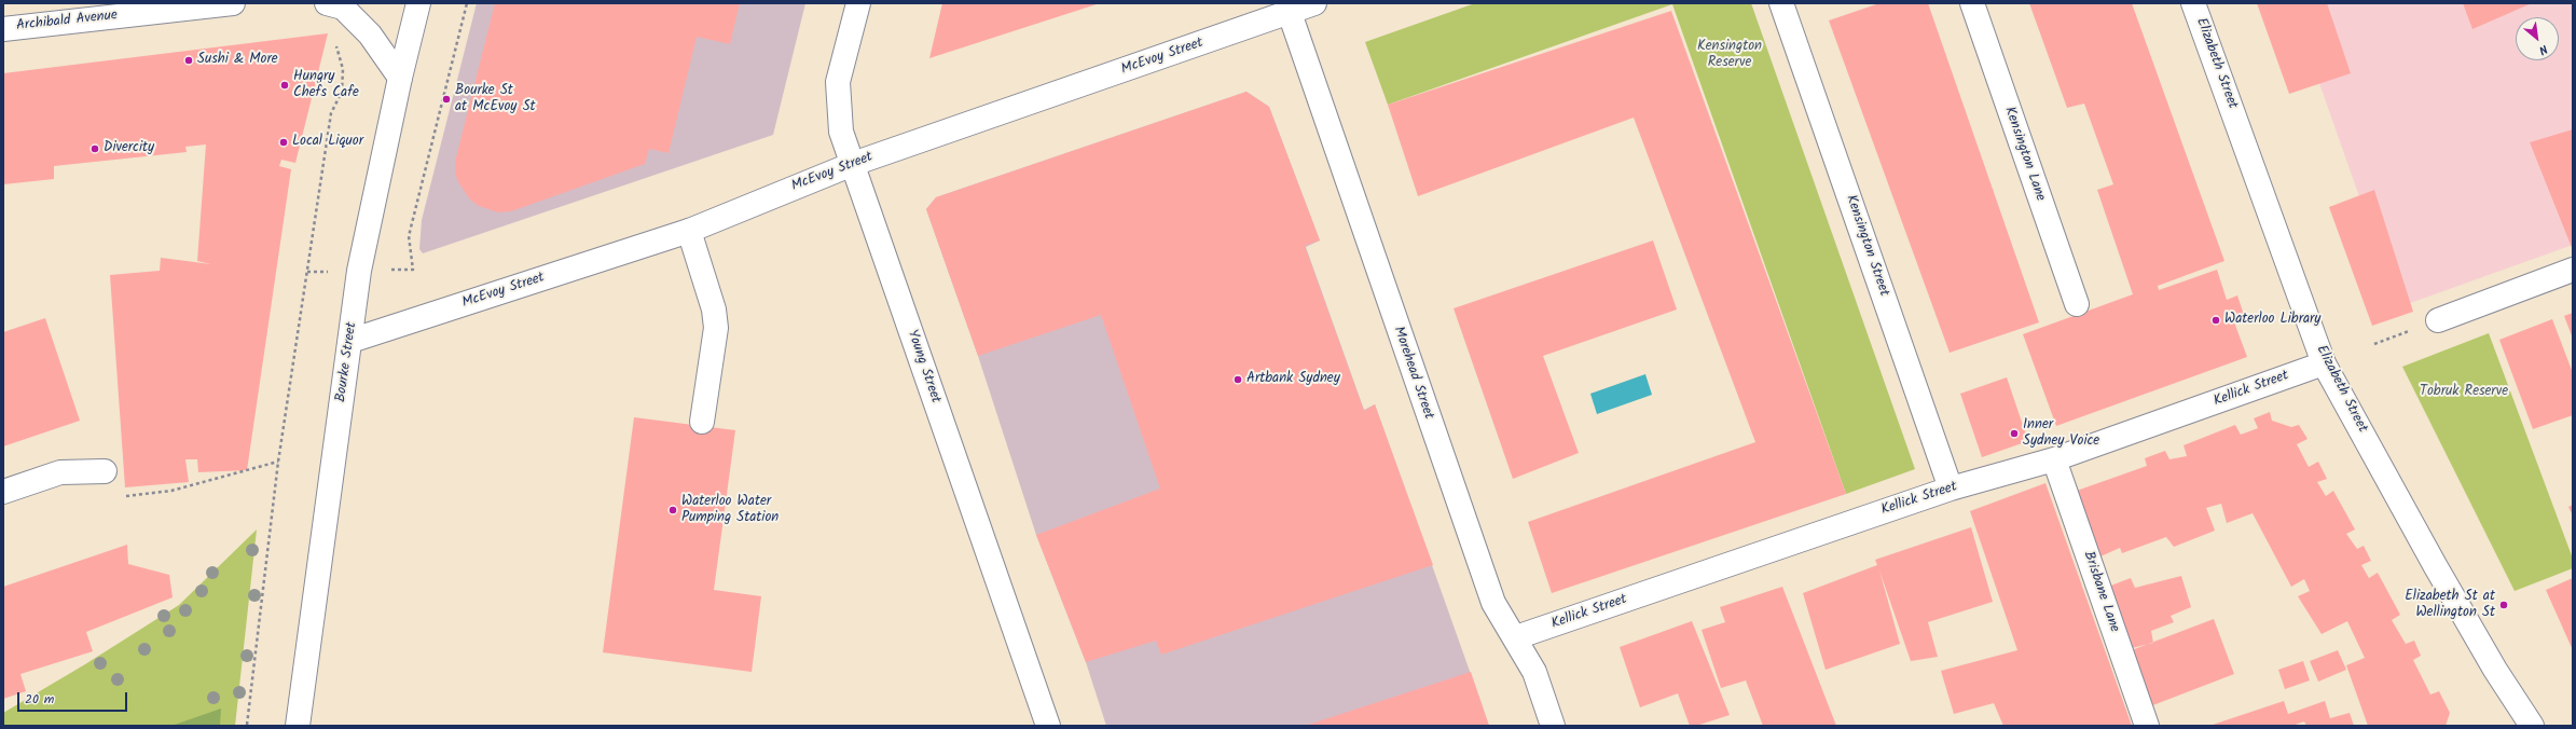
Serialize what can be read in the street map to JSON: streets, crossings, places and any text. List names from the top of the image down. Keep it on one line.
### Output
{"streets":{"street":["Archibald Avenue","McEvoy Street","Elizabeth Street","Kensington Lane","Kensington Street","Bourke Street","Young Street","Morehead Street","Kellick Street","Brisbane Lane"]},"crossings":[["McEvoy Street","Bourke Street"],["McEvoy Street","Young Street"],["McEvoy Street","Morehead Street"],["Elizabeth Street","Kellick Street"],["Kensington Street","Kellick Street"],["Morehead Street","Kellick Street"],["Kellick Street","Brisbane Lane"]],"parks":["Kensington Reserve","Tobruk Reserve"],"places":["Sushi & More","Hungry Chefs Cafe","Bourke St at McEvoy St","Local Liquor","Divercity","Waterloo Library","Artbank Sydney","Inner Sydney Voice","Waterloo Water Pumping Station","Elizabeth St at Wellington St"],"scale_bar":"20 m","north":"bottom right"}
